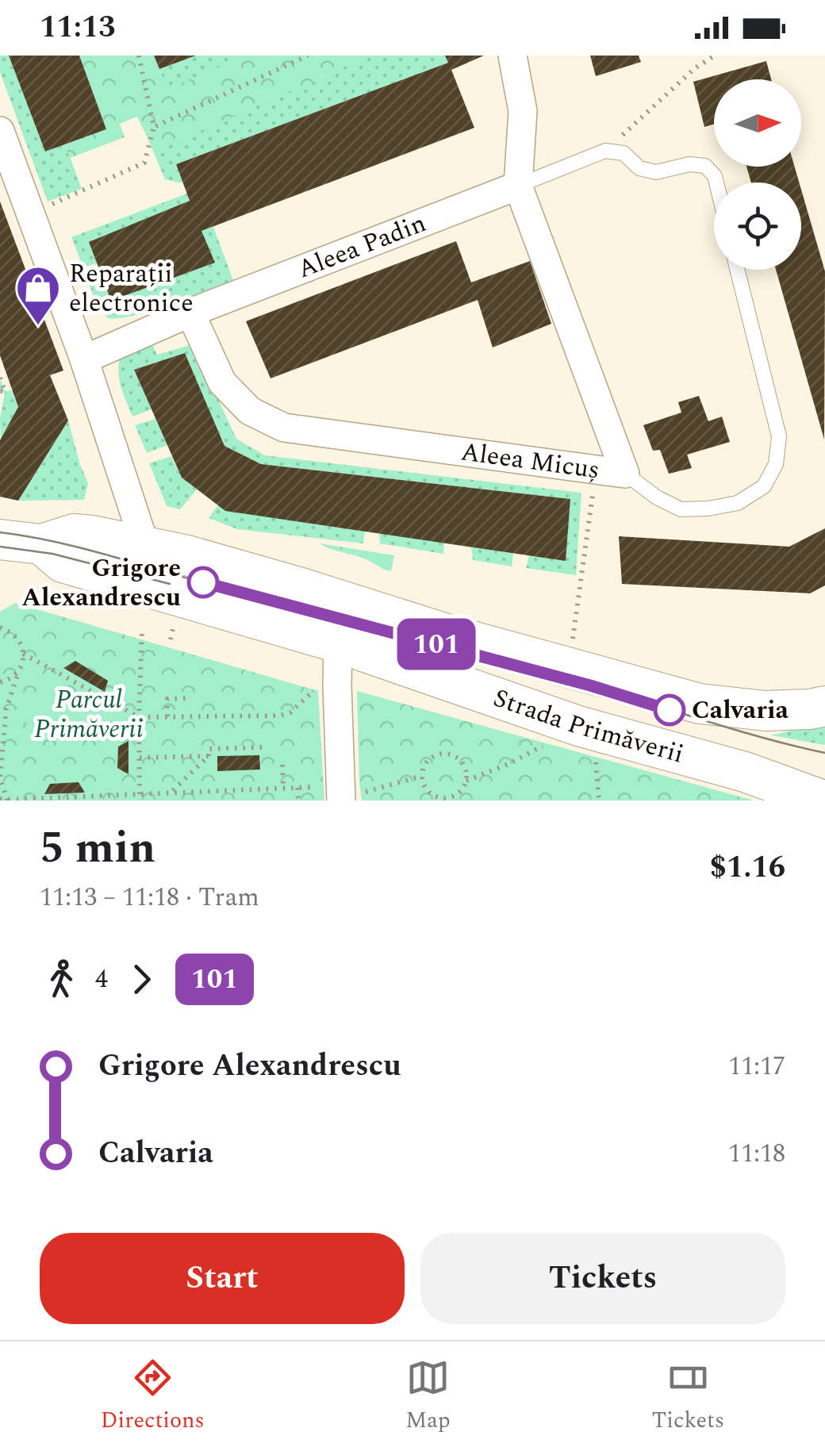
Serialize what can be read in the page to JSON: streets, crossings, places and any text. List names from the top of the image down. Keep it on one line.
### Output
{"streets":{"main road":["Strada Primăverii"],"street":["Aleea Padin","Aleea Micuș"]},"crossings":[["Aleea Padin","Aleea Micuș"]],"parks":["Parcul Primăverii"],"places":{"shop":["Reparații electronice"],"other":["Grigore Alexandrescu","Calvaria"]},"lines":["tram line 101"],"north":"right","page":{"status":"11:13","on_map":"101","heading":["5 min","11:13 – 11:18 · Tram","$1.16"],"legs":["4","101"],"list":[{"name":"Grigore Alexandrescu","value":"11:17"},{"name":"Calvaria","value":"11:18"}],"buttons":["Start","Tickets"],"tabs":["Directions","Map","Tickets"]}}
